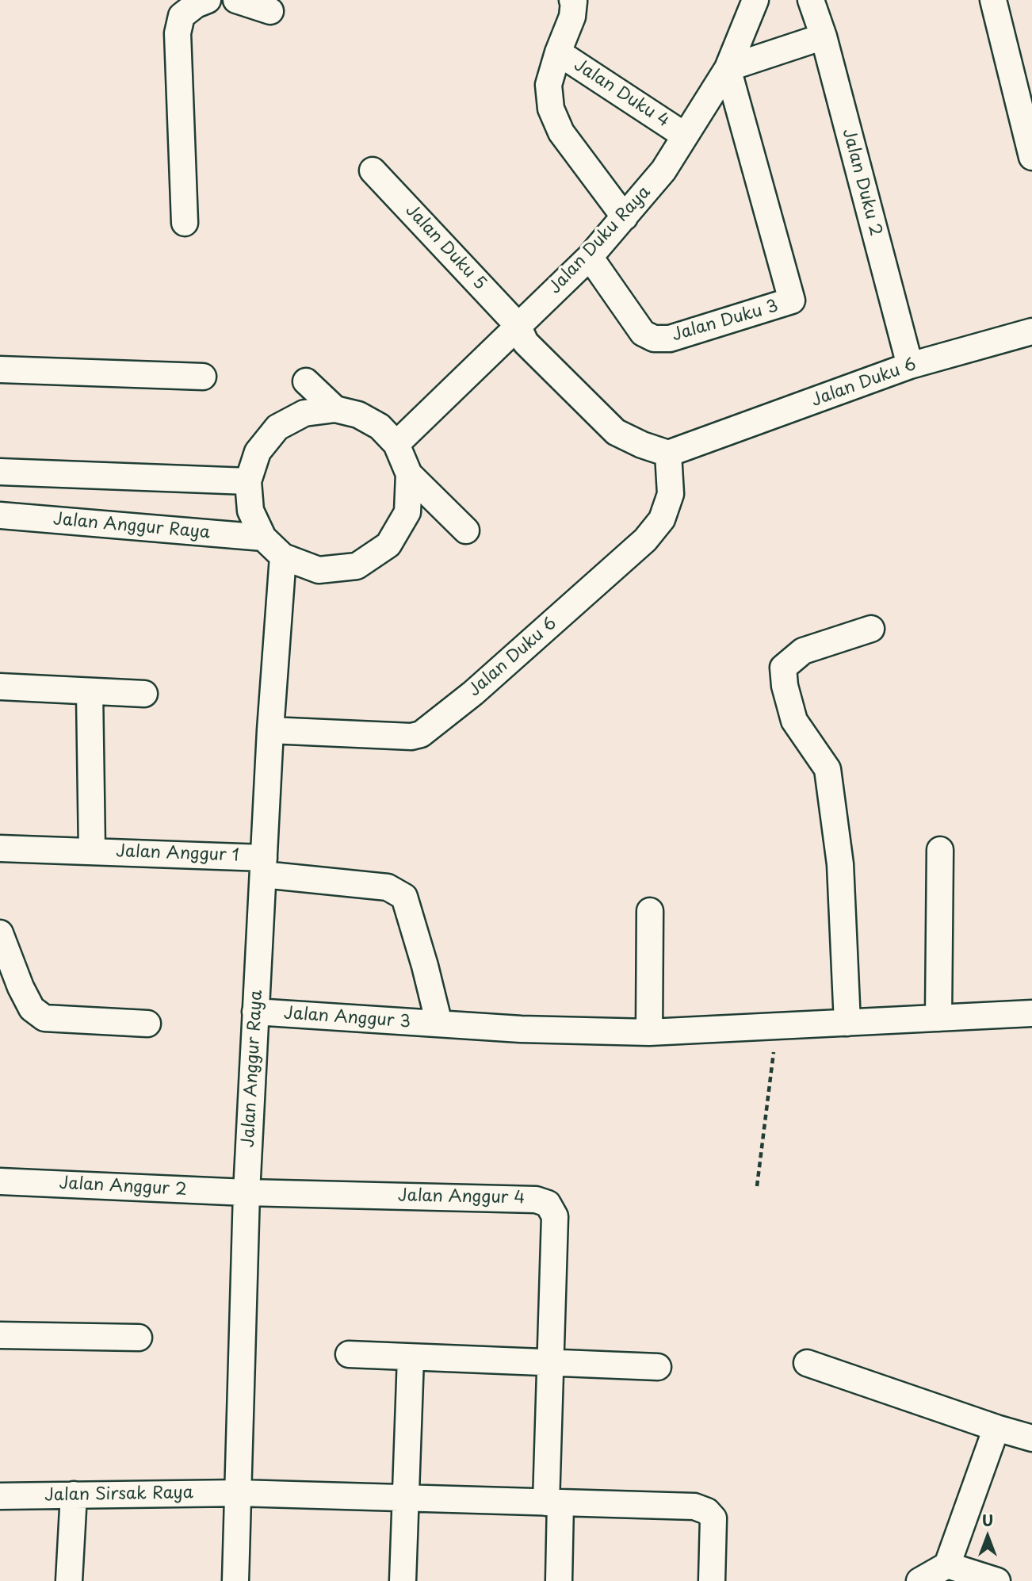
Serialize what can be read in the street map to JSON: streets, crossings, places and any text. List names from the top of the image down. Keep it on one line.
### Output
{"streets":{"street":["Jalan Duku 4","Jalan Duku 2","Jalan Duku Raya","Jalan Duku 5","Jalan Duku 3","Jalan Duku 6","Jalan Anggur Raya","Jalan Anggur 1","Jalan Anggur 3","Jalan Anggur 2","Jalan Anggur 4","Jalan Sirsak Raya"]},"crossings":[["Jalan Duku 4","Jalan Duku Raya"],["Jalan Duku 2","Jalan Duku 6"],["Jalan Duku Raya","Jalan Duku 5"],["Jalan Duku Raya","Jalan Duku 3"],["Jalan Duku Raya","Jalan Anggur Raya"],["Jalan Duku 6","Jalan Anggur Raya"],["Jalan Anggur Raya","Jalan Anggur 1"],["Jalan Anggur Raya","Jalan Anggur 3"],["Jalan Anggur Raya","Jalan Anggur 2"],["Jalan Anggur Raya","Jalan Anggur 4"],["Jalan Anggur Raya","Jalan Sirsak Raya"],["Jalan Anggur 1","Jalan Anggur 3"],["Jalan Anggur 2","Jalan Anggur 4"]],"north":"top"}
